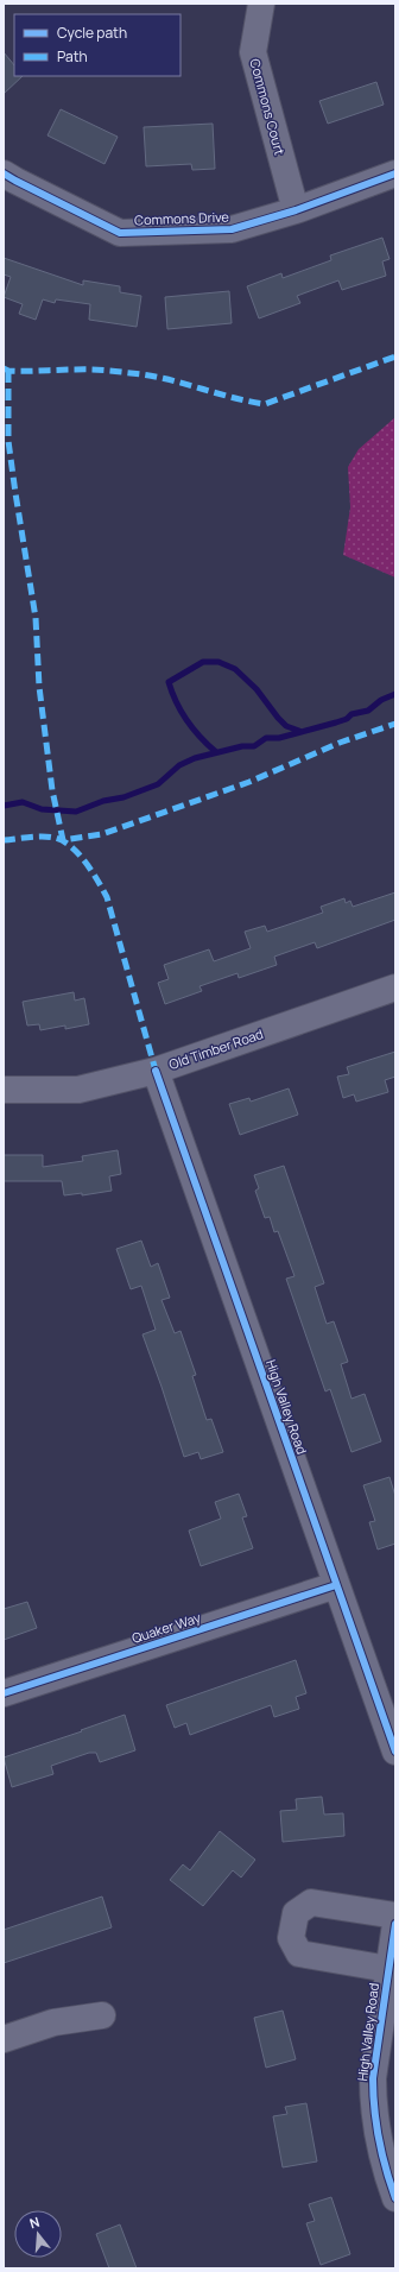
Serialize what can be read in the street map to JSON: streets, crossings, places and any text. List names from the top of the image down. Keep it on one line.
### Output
{"streets":{"street":["Commons Court","Commons Drive","Old Timber Road","High Valley Road","Quaker Way"]},"crossings":[["Commons Court","Commons Drive"],["Old Timber Road","High Valley Road"],["High Valley Road","Quaker Way"]],"legend":["Cycle path","Path"],"north":"top"}
